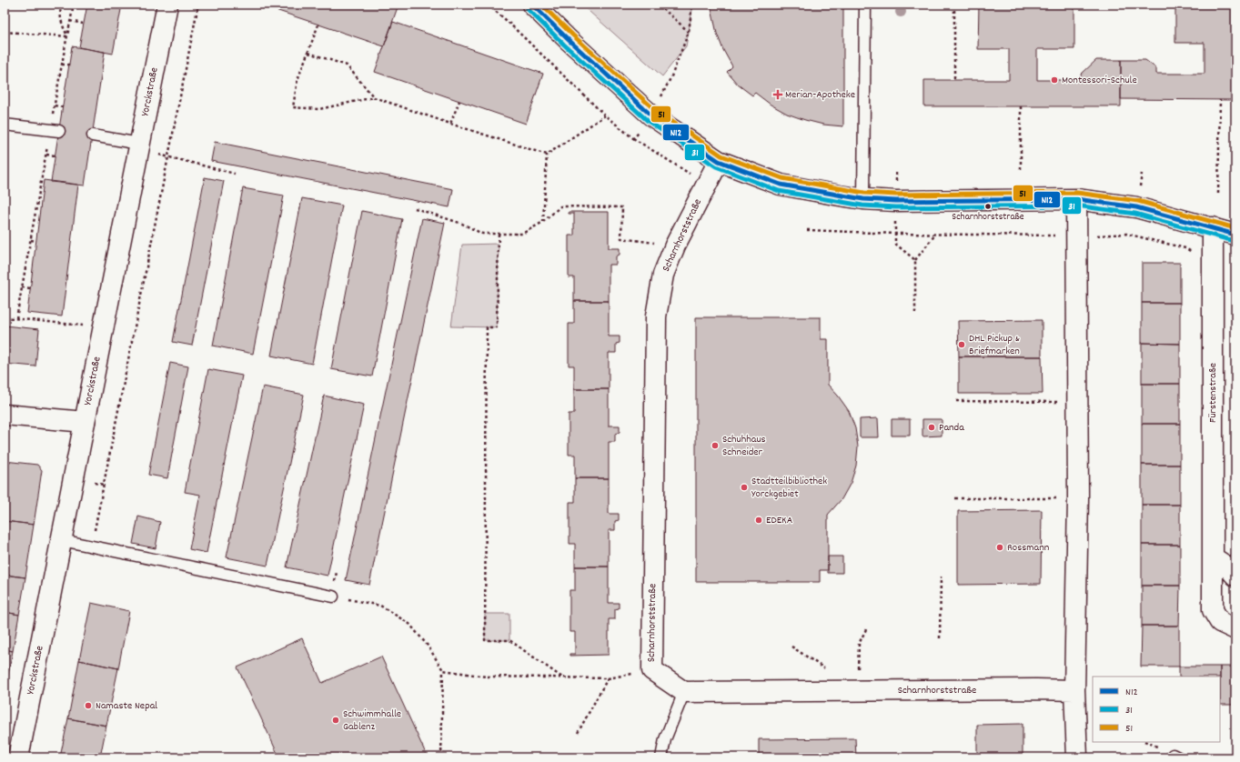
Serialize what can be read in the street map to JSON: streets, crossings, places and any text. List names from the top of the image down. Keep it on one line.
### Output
{"streets":{"street":["Yorckstraße","Scharnhorststraße","Fürstenstraße"]},"places":{"other":["Montessori-Schule","Scharnhorststraße","DHL Pickup & Briefmarken","Panda","Schuhhaus Schneider","Stadtteilbibliothek Yorckgebiet","EDEKA","Rossmann","Namaste Nepal","Schwimmhalle Gablenz"],"health":["Merian-Apotheke"]},"lines":["transit line N12","transit line 51","transit line 31"],"legend":["N12","31","51"]}
